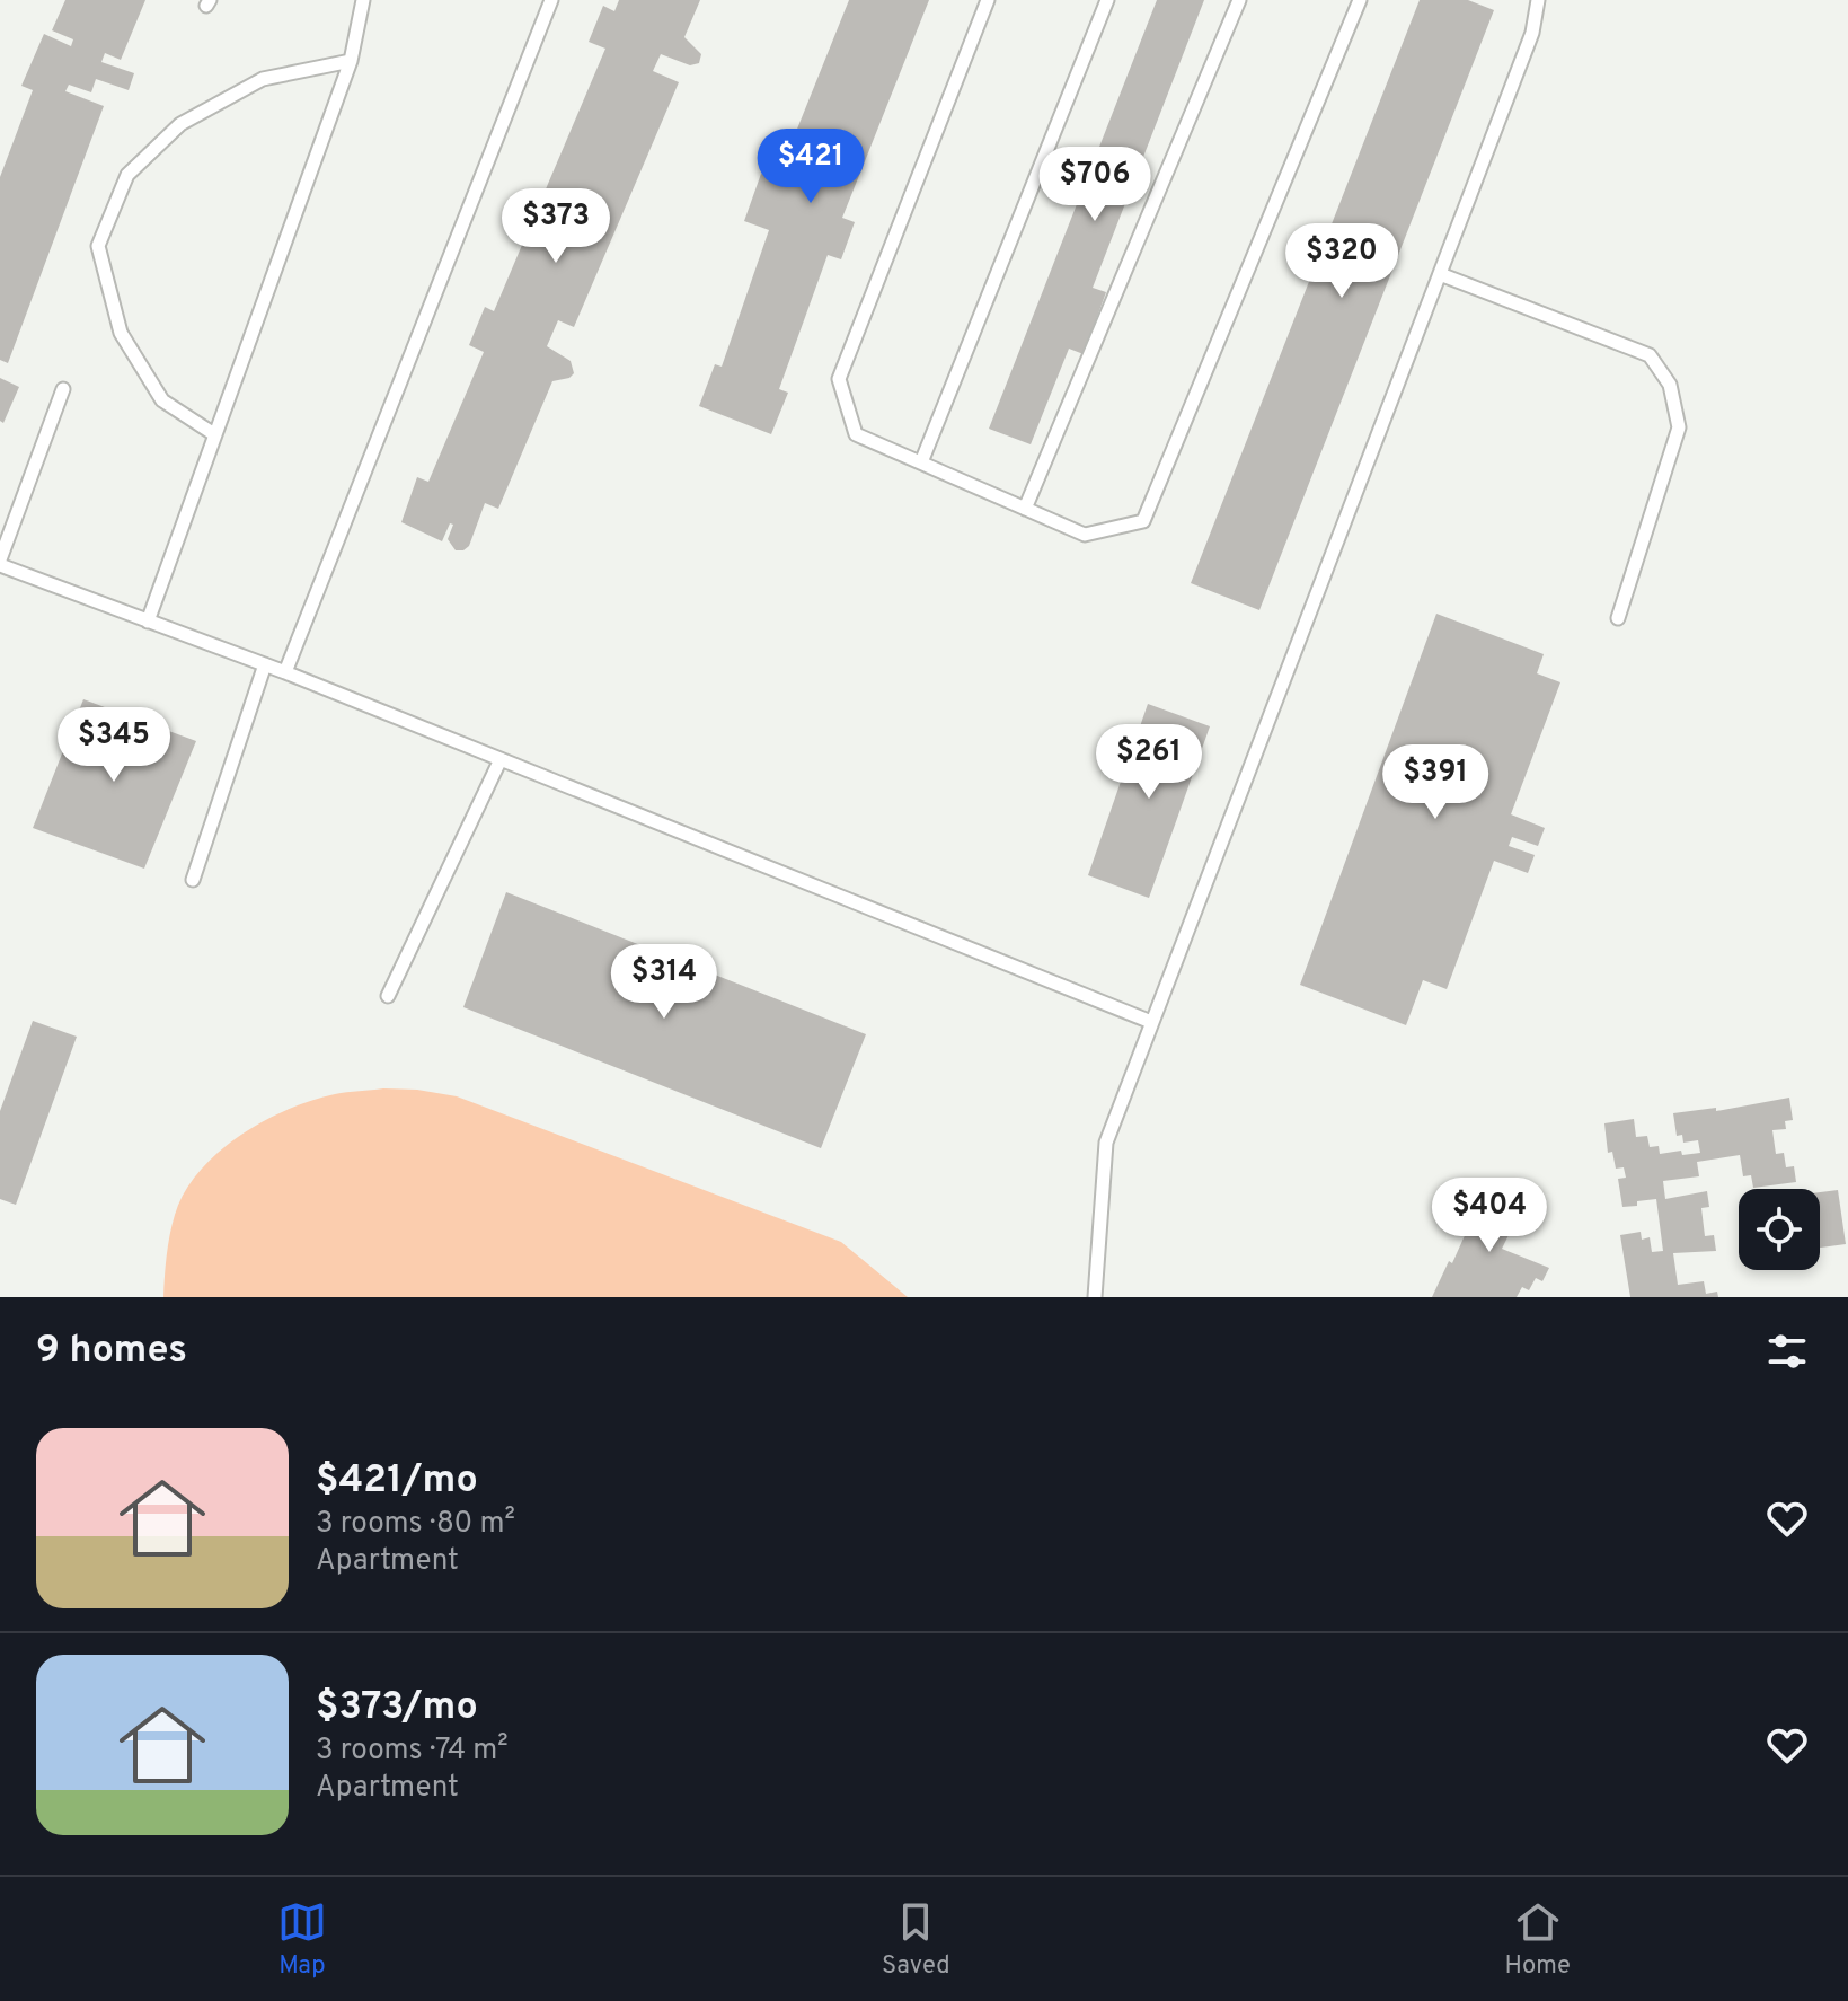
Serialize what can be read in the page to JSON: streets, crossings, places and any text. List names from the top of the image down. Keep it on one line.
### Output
{"page":{"price":["$421","$706","$373","$320","$345","$261","$391","$314","$404"],"heading":"9 homes","list":[{"name":"$421/mo","note":"3 rooms · 80 m² · Apartment"},{"name":"$373/mo","note":"3 rooms · 74 m² · Apartment"}],"tabs":["Map","Saved","Home"]}}
